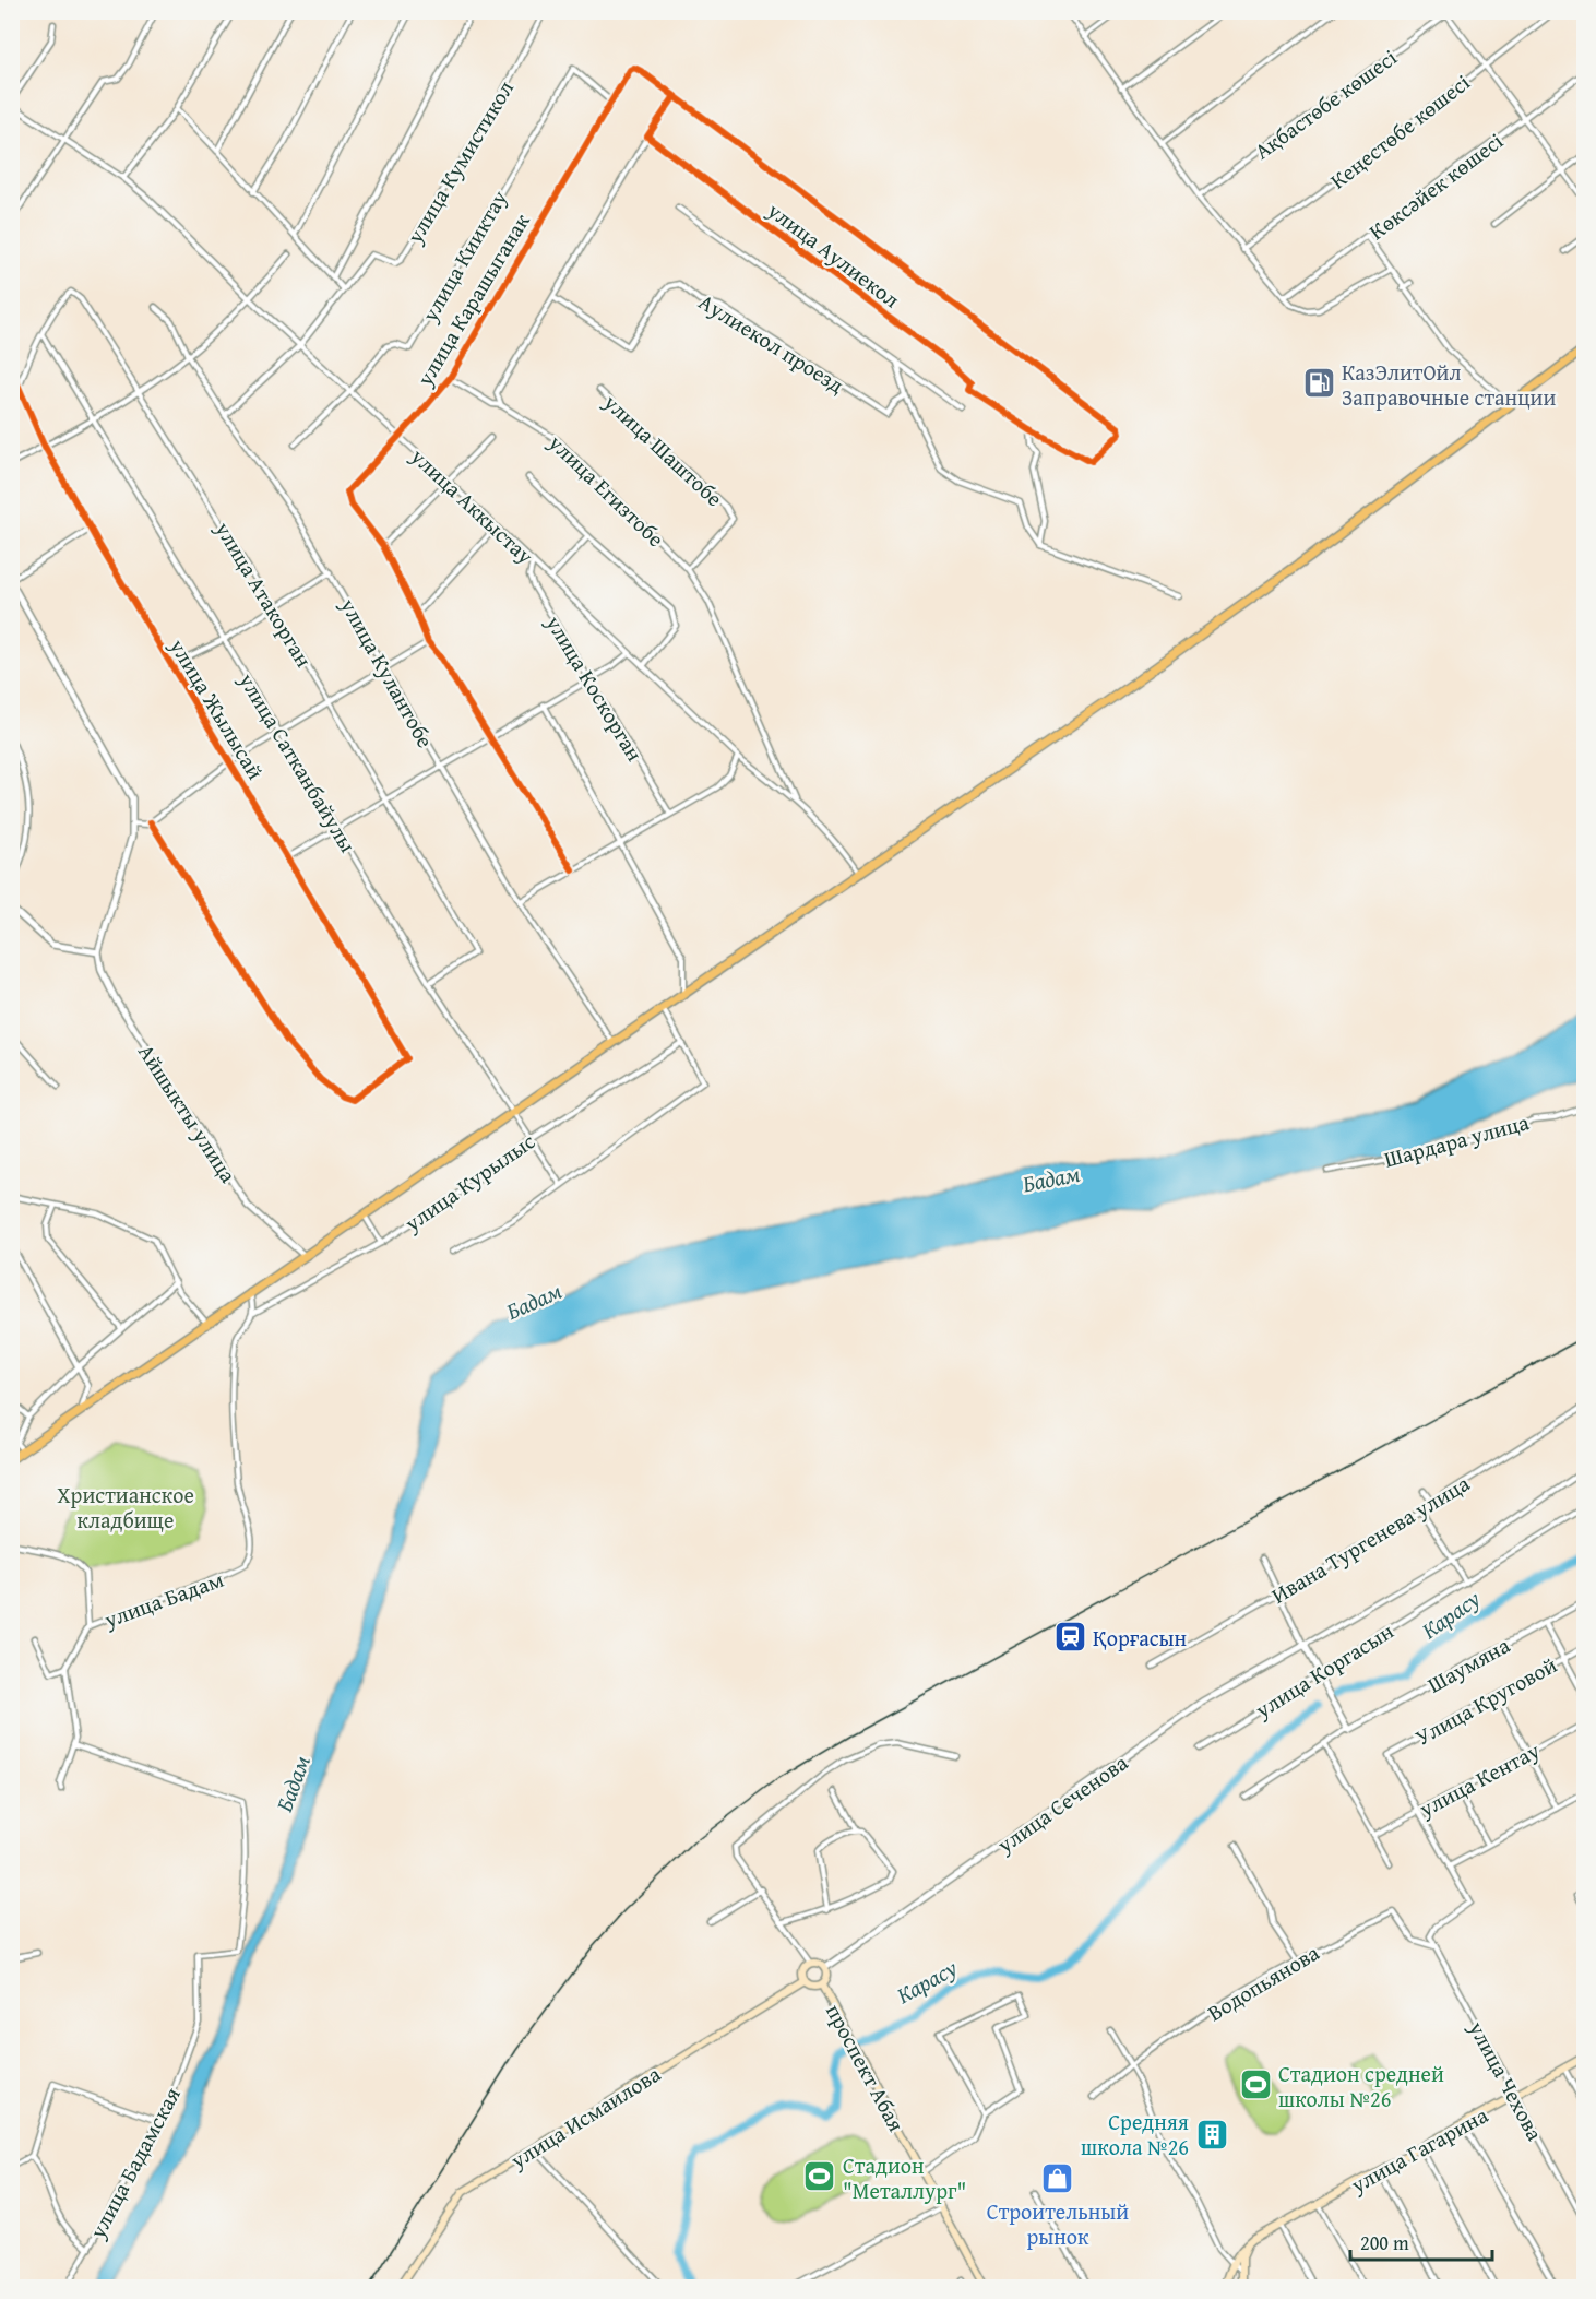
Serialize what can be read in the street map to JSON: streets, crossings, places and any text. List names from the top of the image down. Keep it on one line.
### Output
{"streets":{"main road":["проспект Абая","улица Исмаилова","улица Гагарина"],"street":["Ақбастөбе көшесі","Кеңестөбе көшесі","улица Кумистикол","Көксәйек көшесі","улица Аулиекол","улица Кииктау","улица Карашыганак","Аулиекол проезд","улица Шаштобе","улица Егизтобе","улица Аккыстау","улица Атакорган","улица Кулантобе","улица Коскорган","улица Жылысай","улица Сатканбайулы","Айшыкты улица","Шардара улица","улица Курылыс","Ивана Тургенева улица","улица Бадам","Шаумяна","улица Коргасын","Улица Круговой","улица Кентау","улица Сеченова","Водопьянова","улица Чехова","улица Бадамская"]},"crossings":[["улица Кумистикол","улица Аккыстау"],["улица Кумистикол","улица Кулантобе"],["улица Кииктау","улица Карашыганак"],["улица Кииктау","улица Аккыстау"],["улица Карашыганак","улица Егизтобе"],["улица Карашыганак","улица Аккыстау"],["улица Шаштобе","улица Егизтобе"],["улица Егизтобе","улица Аккыстау"],["улица Аккыстау","улица Коскорган"],["улица Атакорган","улица Жылысай"],["улица Атакорган","улица Сатканбайулы"],["улица Сатканбайулы","улица Курылыс"],["улица Курылыс","улица Бадам"],["Улица Круговой","улица Кентау"],["улица Сеченова","проспект Абая"],["улица Сеченова","улица Исмаилова"],["Водопьянова","улица Чехова"],["проспект Абая","улица Исмаилова"],["улица Чехова","улица Гагарина"]],"water":["Бадам","Карасу"],"parks":["Христианское кладбище"],"places":{"fuel station":["КазЭлитОйл Заправочные станции"],"station":["Қорғасын"],"sports":["Стадион средней школы №26","Стадион \"Металлург\""],"building":["Средняя школа №26"],"shop":["Строительный рынок"]},"scale_bar":"200 m"}
